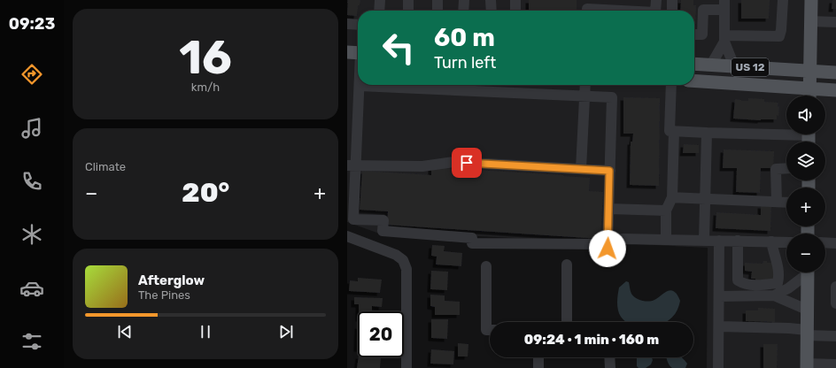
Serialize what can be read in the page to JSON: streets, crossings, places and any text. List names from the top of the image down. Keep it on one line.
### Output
{"streets":{"main road":["US 12"]},"page":{"tabs":"09:23","tile":[["16","km/h"],"Climate"],"turn":["60 m","Turn left"],"map_buttons":["+","−"],"heat":["−","20°","+"],"song":["Afterglow","The Pines"],"limit":"20","trip":"09:24 · 1 min · 160 m"}}
